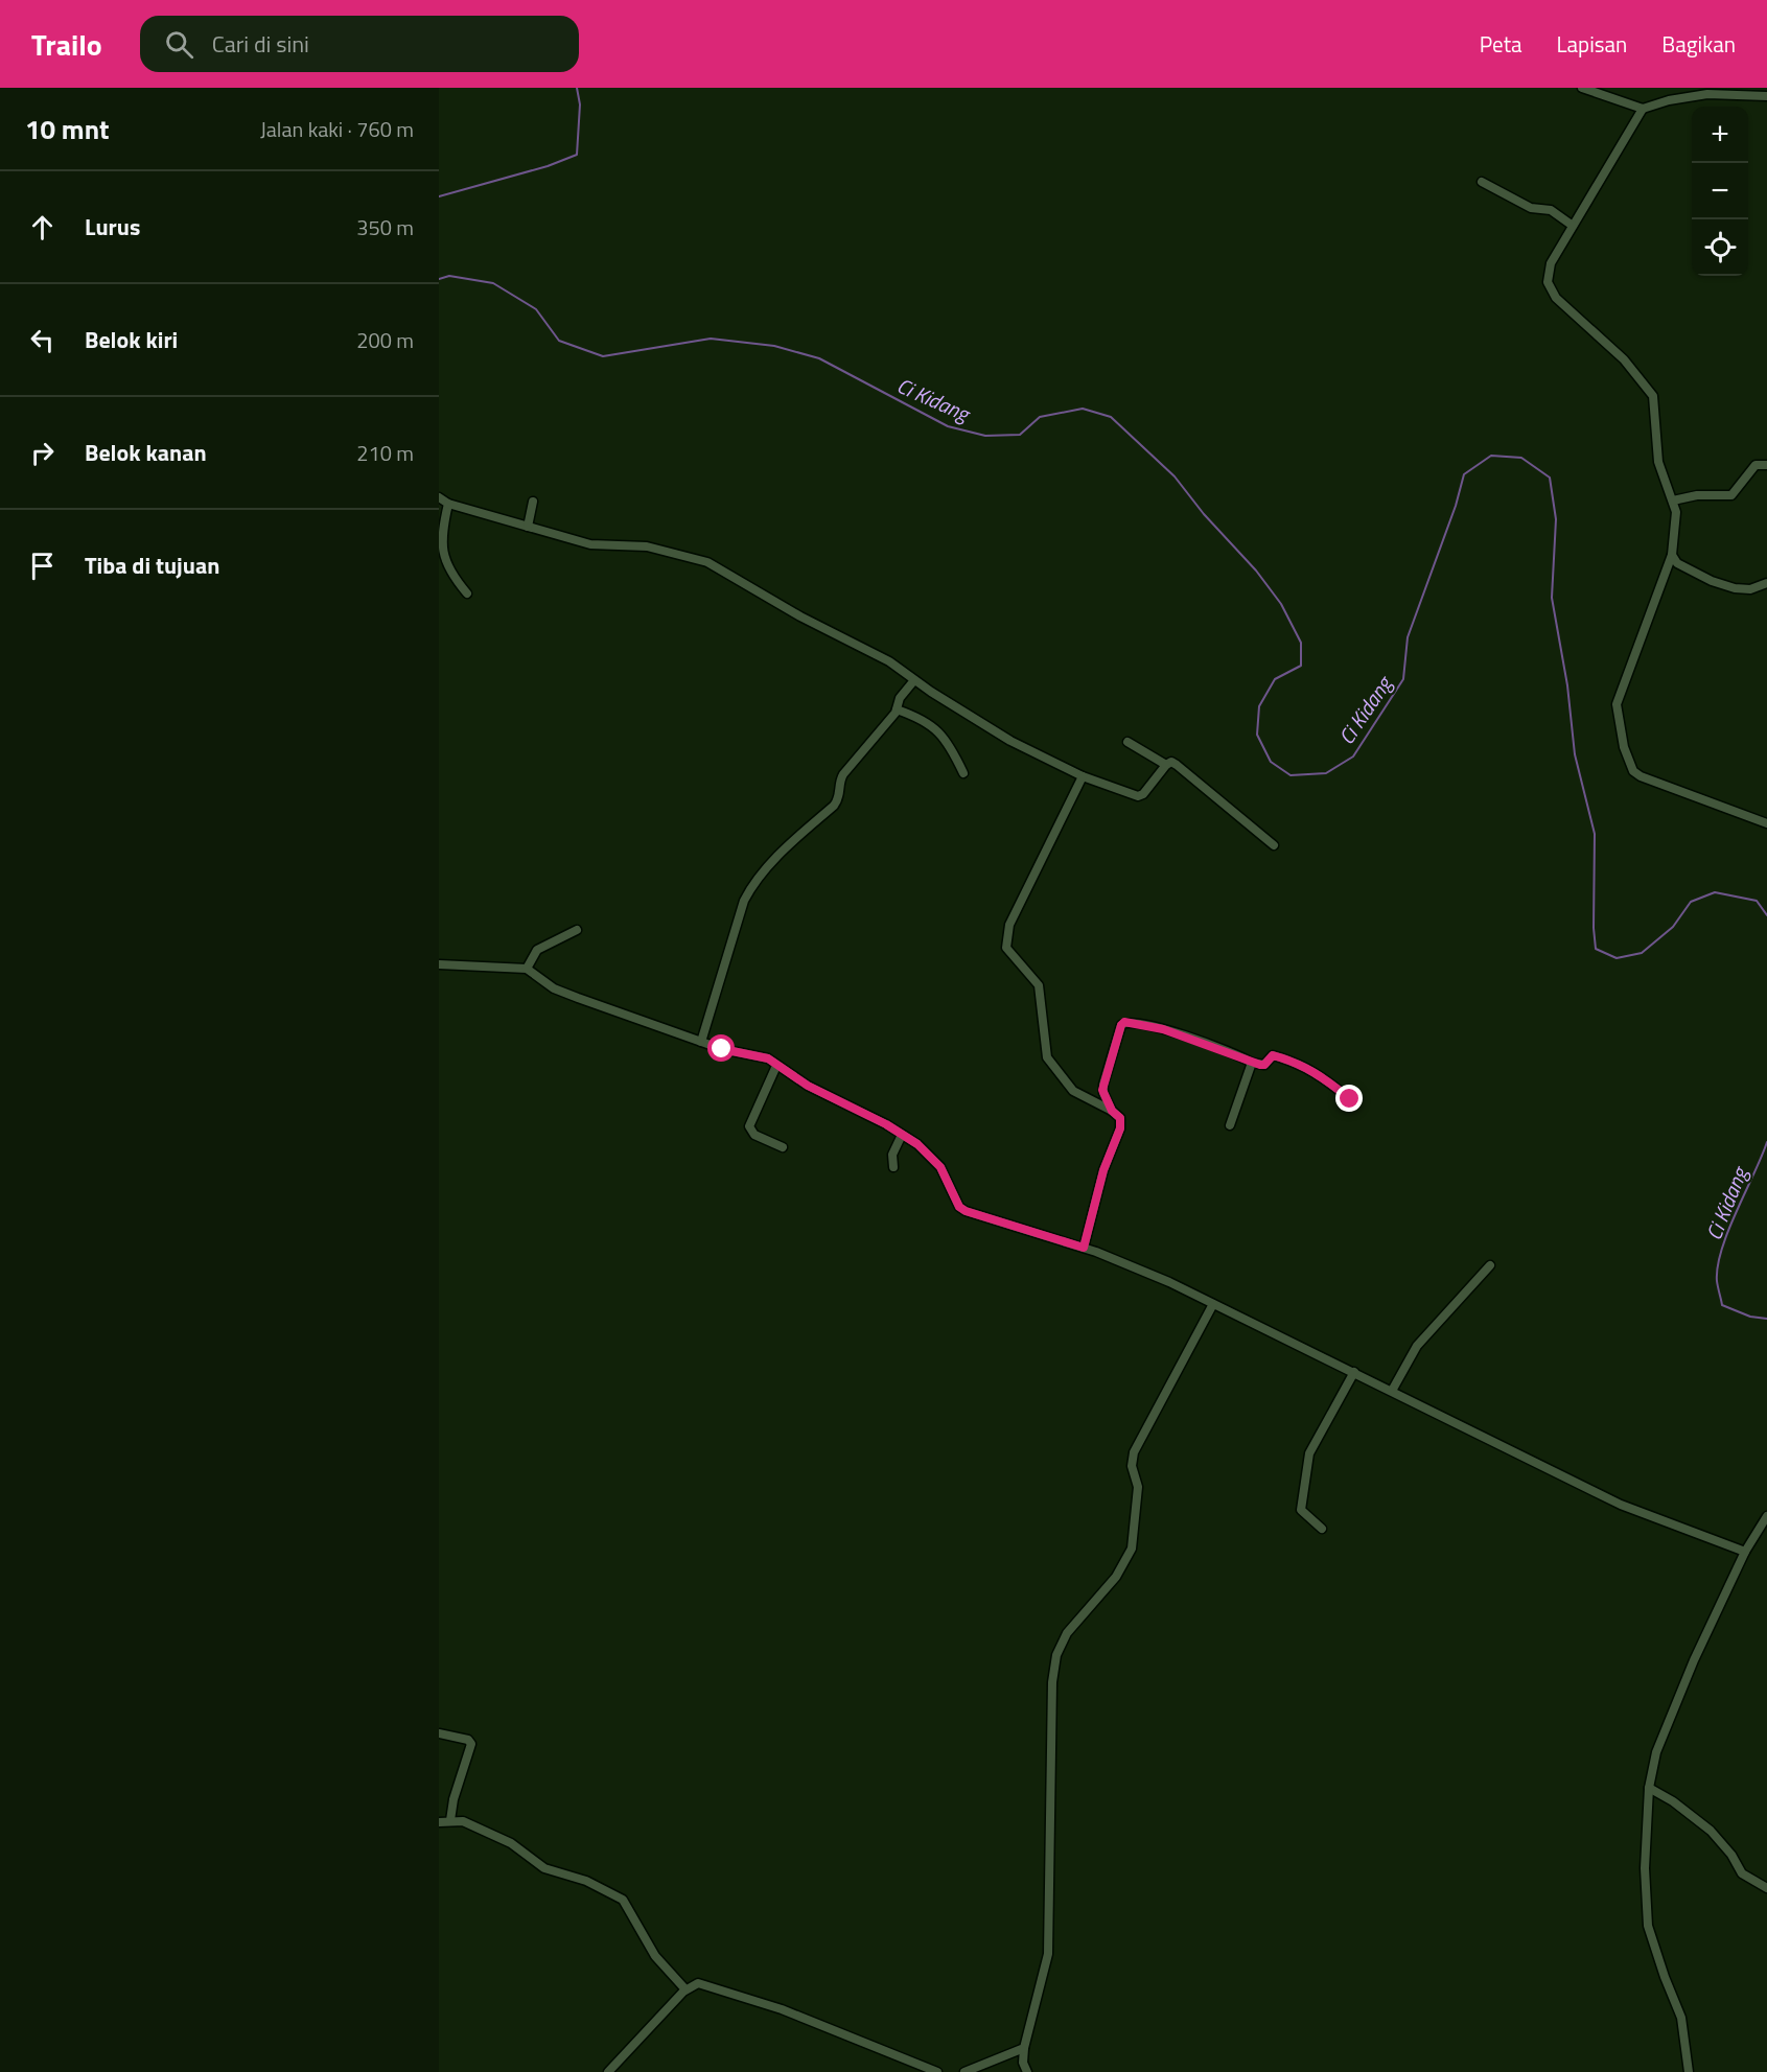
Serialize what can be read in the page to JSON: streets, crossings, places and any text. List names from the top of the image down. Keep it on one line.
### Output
{"water":["Ci Kidang"],"page":{"header":"Trailo","search":"Cari di sini","nav":["Peta","Lapisan","Bagikan"],"heading":["10 mnt","Jalan kaki · 760 m"],"map_buttons":["+","−"],"list":[["Lurus","350 m"],["Belok kiri","200 m"],["Belok kanan","210 m"],"Tiba di tujuan"]}}
